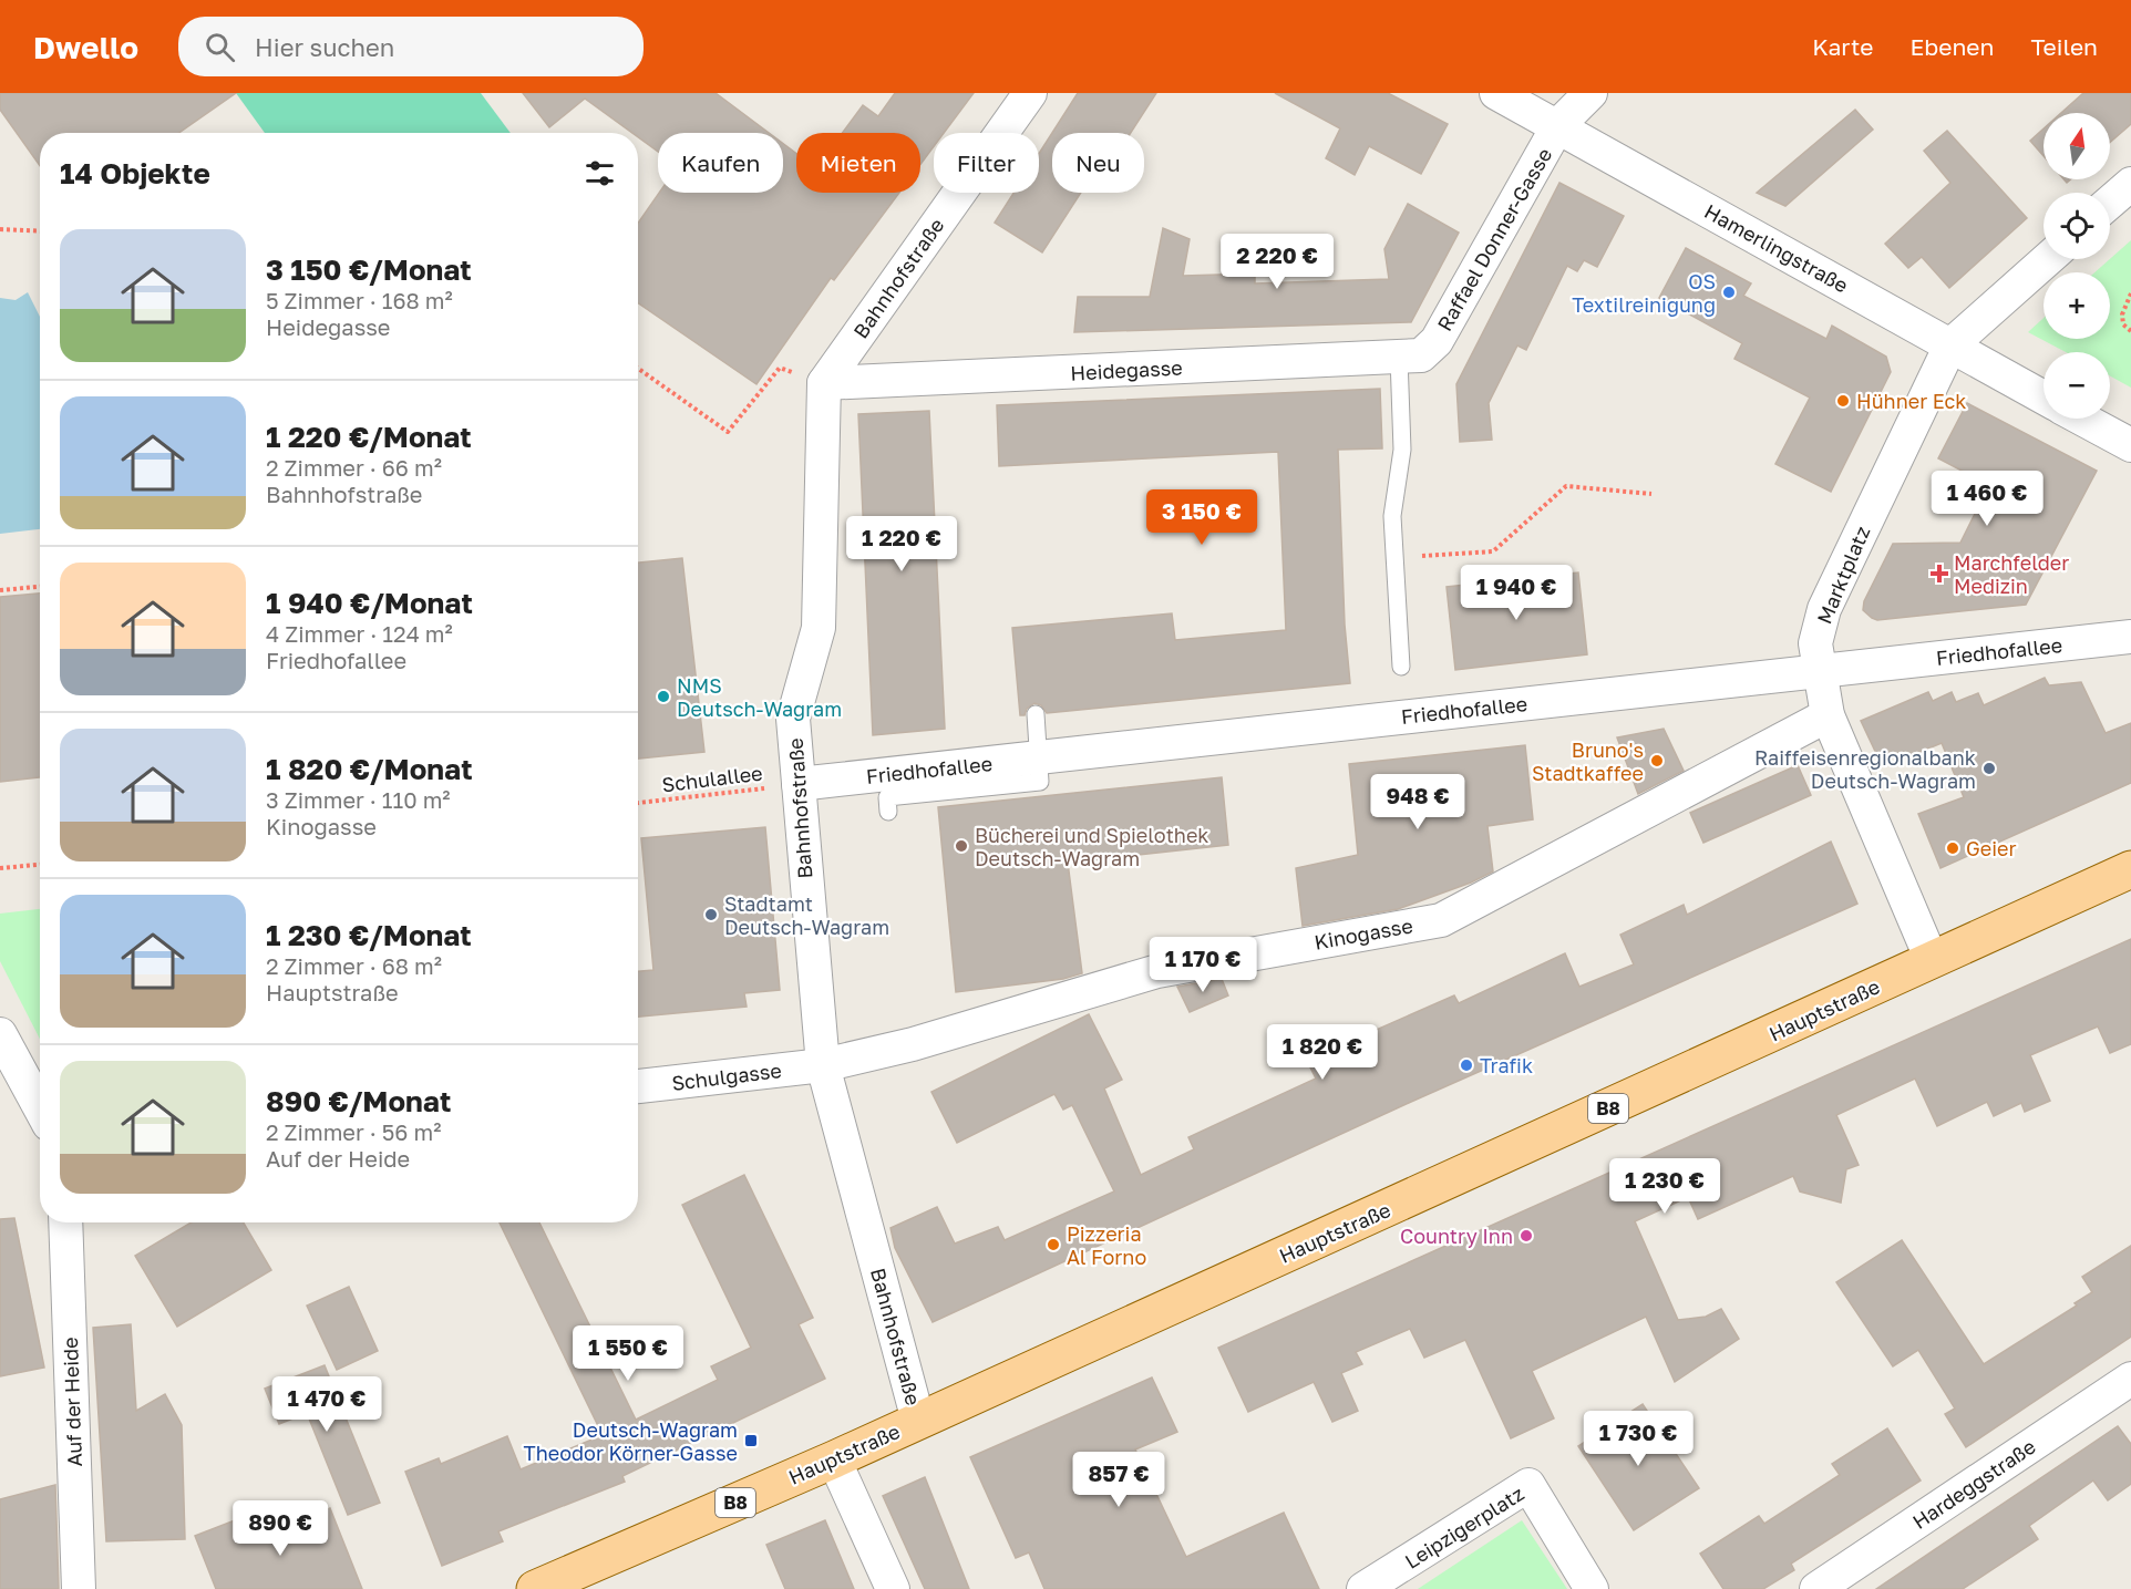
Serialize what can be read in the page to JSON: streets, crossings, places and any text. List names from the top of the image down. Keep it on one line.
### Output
{"streets":{"main road":["Hauptstraße","B8"],"street":["Raffael Donner-Gasse","Hamerlingstraße","Bahnhofstraße","Heidegasse","Marktplatz","Friedhofallee","Kinogasse","Schulgasse","Auf der Heide","Hardeggstraße","Leipzigerplatz"],"path":["Schulallee"]},"crossings":[["Raffael Donner-Gasse","Hamerlingstraße"],["Raffael Donner-Gasse","Heidegasse"],["Hamerlingstraße","Marktplatz"],["Bahnhofstraße","Heidegasse"],["Bahnhofstraße","Friedhofallee"],["Bahnhofstraße","Schulallee"],["Bahnhofstraße","Kinogasse"],["Bahnhofstraße","Hauptstraße"],["Bahnhofstraße","Schulgasse"],["Marktplatz","Friedhofallee"],["Marktplatz","Kinogasse"],["Marktplatz","Hauptstraße"],["Friedhofallee","Schulallee"],["Kinogasse","Schulgasse"]],"places":{"other":["OS Textilreinigung","Hühner Eck","NMS Deutsch-Wagram","Bruno's Stadtkaffee","Raiffeisenregionalbank Deutsch-Wagram","Bücherei und Spielothek Deutsch-Wagram","Geier","Stadtamt Deutsch-Wagram","Trafik","Country Inn","Pizzeria Al Forno"],"health":["Marchfelder Medizin"],"transit":["Deutsch-Wagram Theodor Körner-Gasse"]},"north":"top","page":{"header":"Dwello","search":"Hier suchen","nav":["Karte","Ebenen","Teilen"],"map_buttons":["+","−"],"chip":["Kaufen","Mieten","Filter","Neu"],"heading":"14 Objekte","list":[{"name":"3 150 €/Monat","note":"5 Zimmer · 168 m² · Heidegasse"},{"name":"1 220 €/Monat","note":"2 Zimmer · 66 m² · Bahnhofstraße"},{"name":"1 940 €/Monat","note":"4 Zimmer · 124 m² · Friedhofallee"},{"name":"1 820 €/Monat","note":"3 Zimmer · 110 m² · Kinogasse"},{"name":"1 230 €/Monat","note":"2 Zimmer · 68 m² · Hauptstraße"},{"name":"890 €/Monat","note":"2 Zimmer · 56 m² · Auf der Heide"}],"price":["2 220 €","1 460 €","3 150 €","1 220 €","1 940 €","948 €","1 170 €","1 820 €","1 230 €","1 550 €","1 470 €","1 730 €","857 €","890 €"]}}
